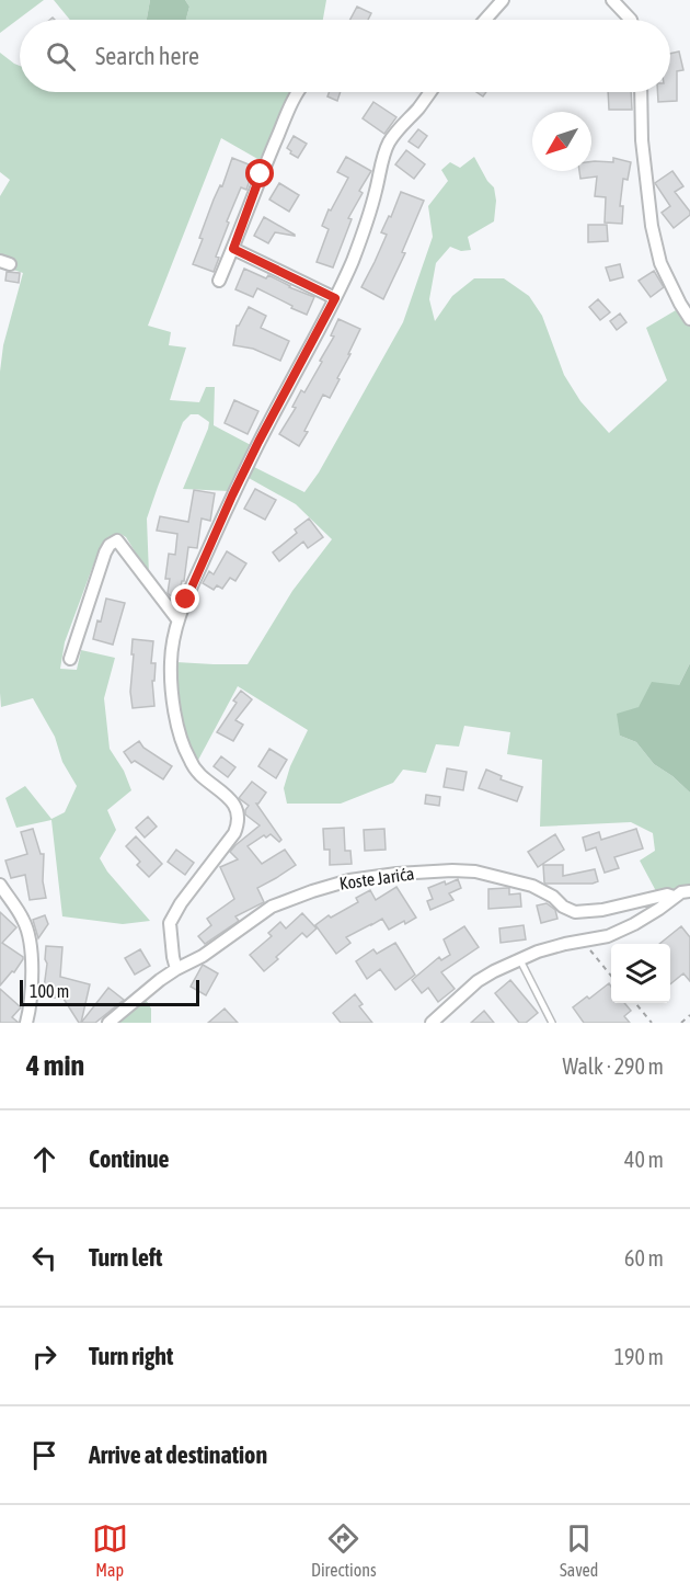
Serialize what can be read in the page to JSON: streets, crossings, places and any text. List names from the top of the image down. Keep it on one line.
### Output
{"streets":{"street":["Koste Jarića"]},"scale_bar":"100 m","north":"bottom left","page":{"search":"Search here","scale":"100 m","heading":["4 min","Walk · 290 m"],"list":[["Continue","40 m"],["Turn left","60 m"],["Turn right","190 m"],"Arrive at destination"],"nav":["Map","Directions","Saved"]}}
